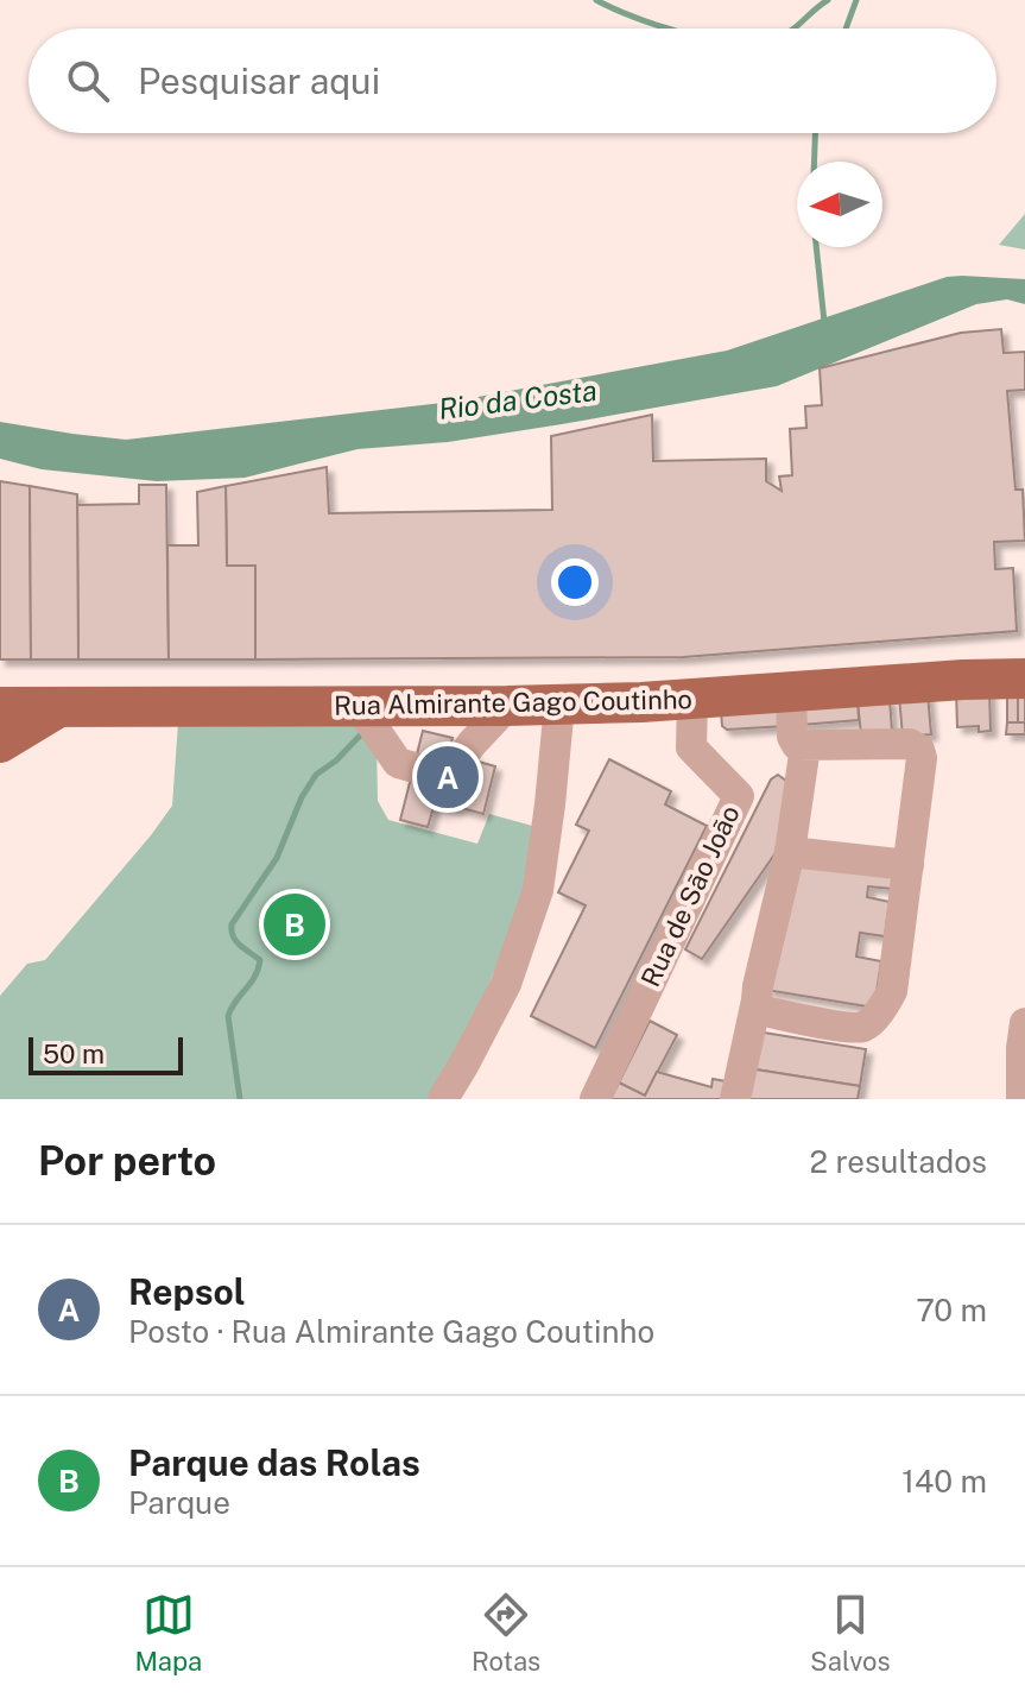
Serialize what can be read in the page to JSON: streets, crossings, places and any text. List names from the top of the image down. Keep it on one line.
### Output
{"streets":{"main road":["Rua Almirante Gago Coutinho"],"street":["Rua de São João"]},"crossings":[["Rua Almirante Gago Coutinho","Rua de São João"]],"water":["Rio da Costa"],"scale_bar":"50 m","north":"left","page":{"search":"Pesquisar aqui","pins":["A","B"],"scale":"50 m","heading":["Por perto","2 resultados"],"list":[{"mark":"A","name":"Repsol","note":"Posto · Rua Almirante Gago Coutinho","value":"70 m"},{"mark":"B","name":"Parque das Rolas","note":"Parque","value":"140 m"}],"nav":["Mapa","Rotas","Salvos"]}}
